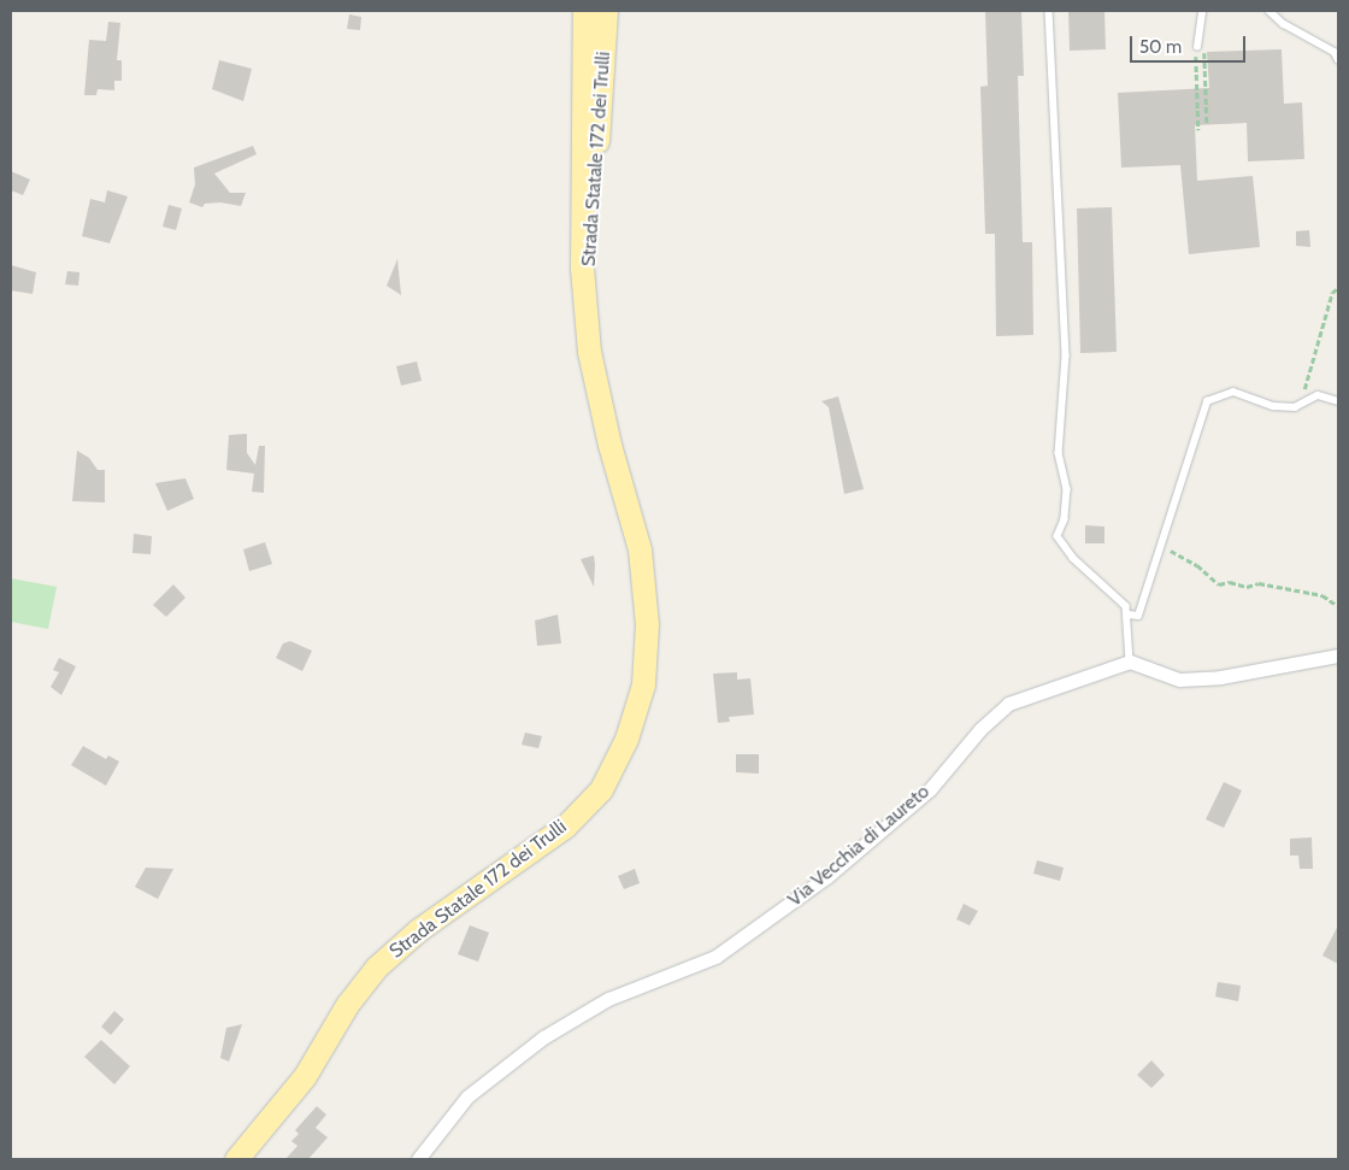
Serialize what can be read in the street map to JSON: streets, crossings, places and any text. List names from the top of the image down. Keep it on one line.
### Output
{"streets":{"main road":["Strada Statale 172 dei Trulli"],"street":["Via Vecchia di Laureto"]},"scale_bar":"50 m"}
